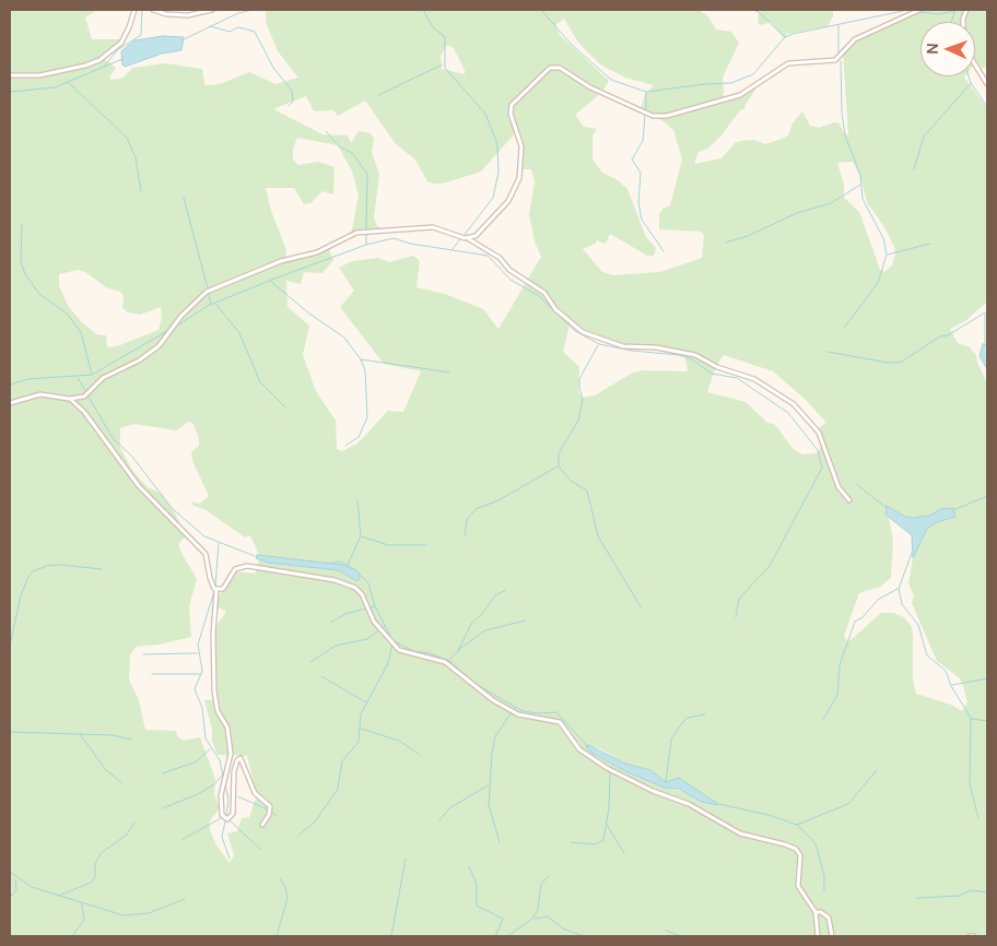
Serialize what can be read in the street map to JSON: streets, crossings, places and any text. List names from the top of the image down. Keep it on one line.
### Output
{"north":"left"}
